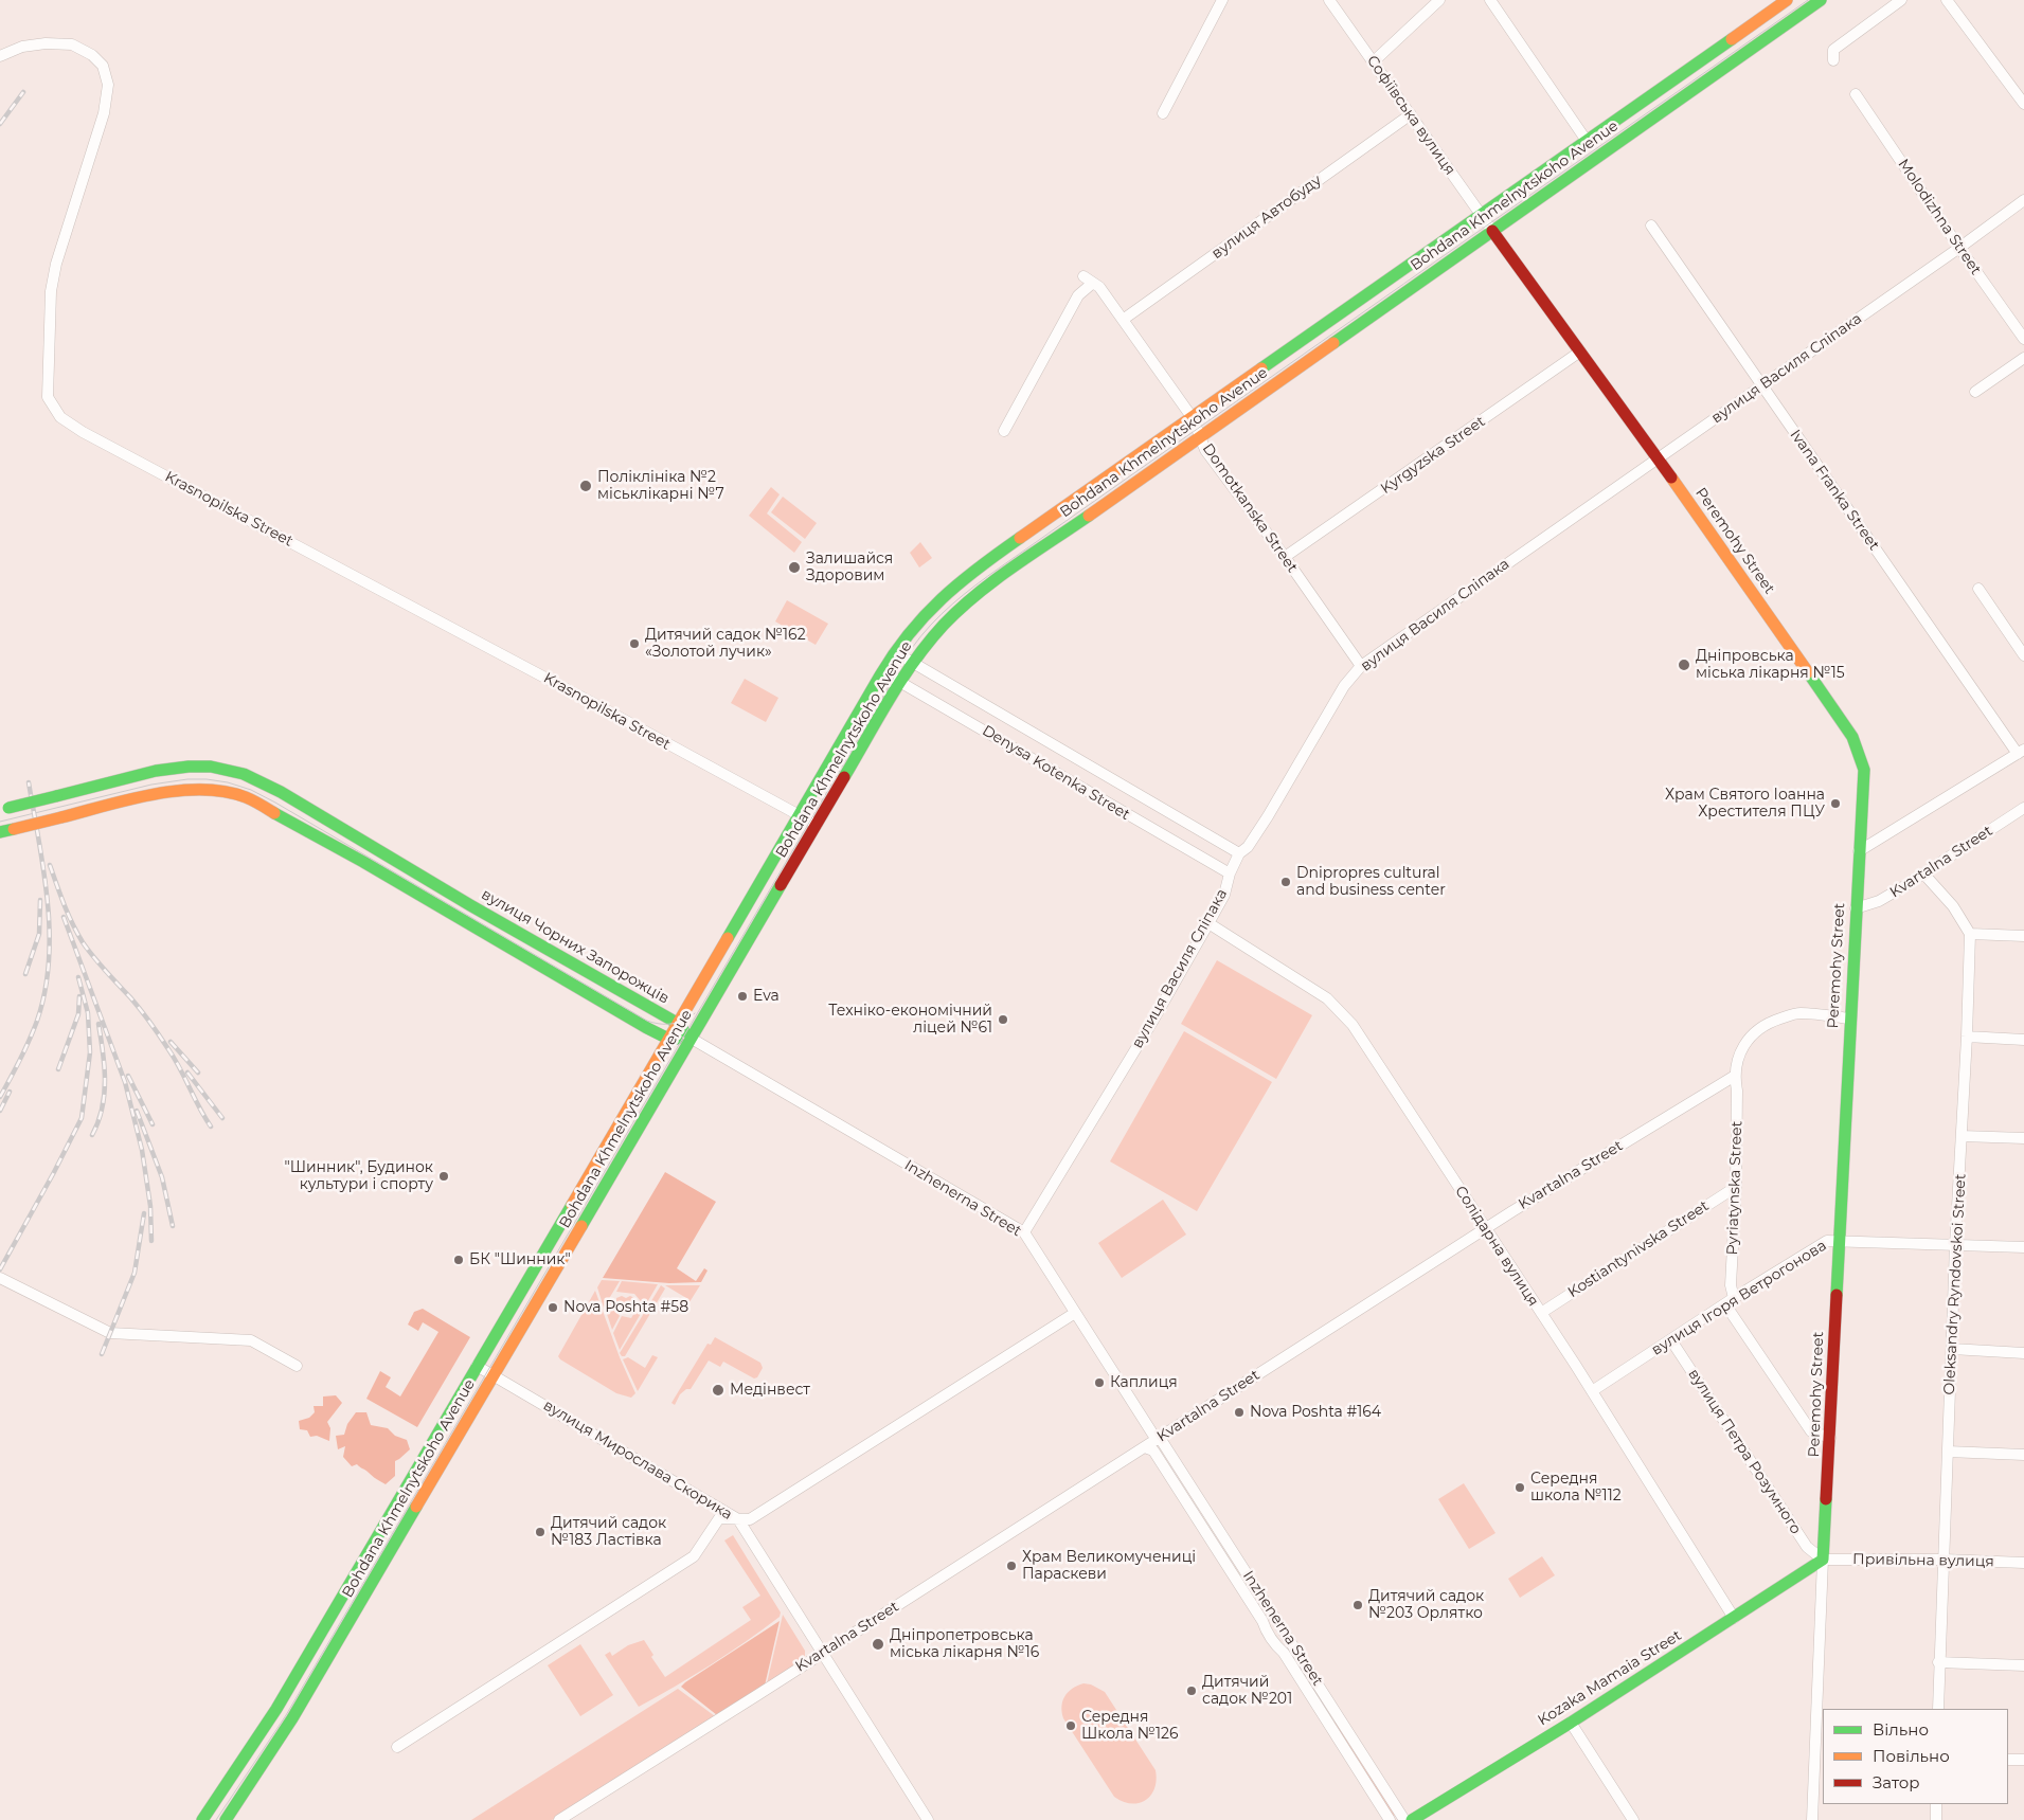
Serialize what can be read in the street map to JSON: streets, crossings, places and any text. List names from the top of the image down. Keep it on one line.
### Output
{"streets":{"main road":["Bohdana Khmelnytskoho Avenue","Peremohy Street","вулиця Чорних Запорожців","Kozaka Mamaia Street"],"street":["Софіївська вулиця","вулиця Автобуду","Molodizhna Street","вулиця Василя Сліпака","Kyrgyzska Street","Ivana Franka Street","Domotkanska Street","Krasnopilska Street","Denysa Kotenka Street","Kvartalna Street","Pyriatynska Street","Inzhenerna Street","Солідарна вулиця","Kostiantynivska Street","Oleksandry Ryndovskoi Street","вулиця Ігоря Ветрогонова","вулиця Петра Розумного","вулиця Мирослава Скорика","Привільна вулиця"]},"crossings":[["Софіївська вулиця","Bohdana Khmelnytskoho Avenue"],["Софіївська вулиця","вулиця Автобуду"],["Софіївська вулиця","Peremohy Street"],["Bohdana Khmelnytskoho Avenue","Domotkanska Street"],["Bohdana Khmelnytskoho Avenue","Krasnopilska Street"],["Bohdana Khmelnytskoho Avenue","Peremohy Street"],["Bohdana Khmelnytskoho Avenue","Denysa Kotenka Street"],["Bohdana Khmelnytskoho Avenue","вулиця Чорних Запорожців"],["Bohdana Khmelnytskoho Avenue","Inzhenerna Street"],["Bohdana Khmelnytskoho Avenue","вулиця Мирослава Скорика"],["вулиця Автобуду","Domotkanska Street"],["Molodizhna Street","вулиця Василя Сліпака"],["вулиця Василя Сліпака","Ivana Franka Street"],["вулиця Василя Сліпака","Domotkanska Street"],["вулиця Василя Сліпака","Peremohy Street"],["вулиця Василя Сліпака","Denysa Kotenka Street"],["вулиця Василя Сліпака","Inzhenerna Street"],["вулиця Василя Сліпака","Солідарна вулиця"],["Kyrgyzska Street","Domotkanska Street"],["Kyrgyzska Street","Peremohy Street"],["Peremohy Street","Kvartalna Street"],["Peremohy Street","вулиця Ігоря Ветрогонова"],["Peremohy Street","вулиця Петра Розумного"],["Peremohy Street","Привільна вулиця"],["Peremohy Street","Kozaka Mamaia Street"],["Kvartalna Street","Pyriatynska Street"],["Kvartalna Street","Inzhenerna Street"],["Kvartalna Street","Солідарна вулиця"],["Kvartalna Street","вулиця Мирослава Скорика"],["вулиця Чорних Запорожців","Inzhenerna Street"],["Pyriatynska Street","Kostiantynivska Street"],["Pyriatynska Street","вулиця Ігоря Ветрогонова"],["Солідарна вулиця","Kostiantynivska Street"],["Солідарна вулиця","вулиця Ігоря Ветрогонова"],["Солідарна вулиця","Kozaka Mamaia Street"],["Oleksandry Ryndovskoi Street","вулиця Ігоря Ветрогонова"],["Oleksandry Ryndovskoi Street","Привільна вулиця"],["вулиця Ігоря Ветрогонова","вулиця Петра Розумного"],["вулиця Петра Розумного","Привільна вулиця"],["вулиця Петра Розумного","Kozaka Mamaia Street"],["Привільна вулиця","Kozaka Mamaia Street"]],"places":["Поліклініка №2 міськлікарні №7","Залишайся Здоровим","Дитячий садок №162 «Золотой лучик»","Дніпровська міська лікарня №15","Храм Святого Іоанна Хрестителя ПЦУ","Dnipropres cultural and business center","Eva","Техніко-економічний ліцей №61","\"Шинник\", Будинок культури і спорту","БК \"Шинник\"","Nova Poshta #58","Каплиця","Медінвест","Nova Poshta #164","Середня школа №112","Дитячий садок №183 Ластівка","Храм Великомучениці Параскеви","Дитячий садок №203 Орлятко","Дніпропетровська міська лікарня №16","Дитячий садок №201","Середня Школа №126"],"legend":["Вільно","Повільно","Затор"]}
